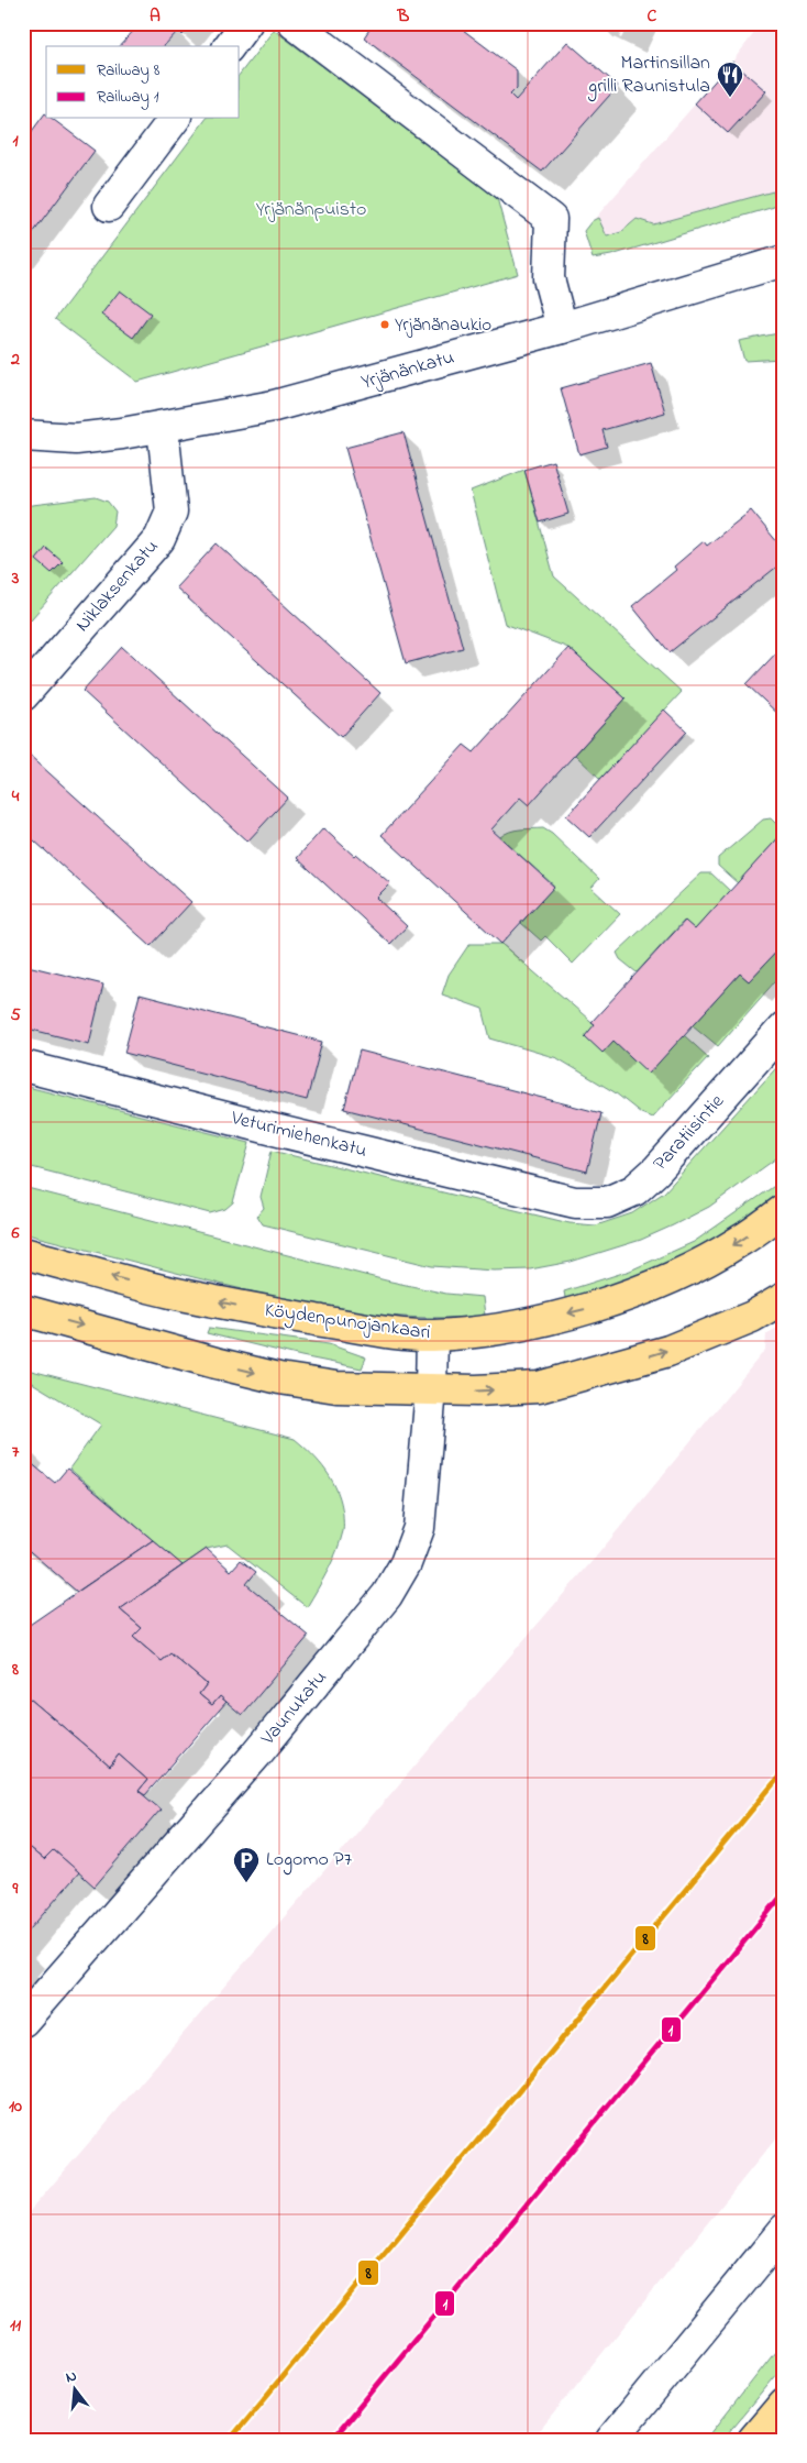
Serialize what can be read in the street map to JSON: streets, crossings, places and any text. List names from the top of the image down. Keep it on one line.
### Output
{"streets":{"main road":["Köydenpunojankaari"],"street":["Yrjänänkatu","Niklaksenkatu","Paratiisintie","Veturimiehenkatu","Vaunukatu"]},"crossings":[["Yrjänänkatu","Niklaksenkatu"],["Paratiisintie","Veturimiehenkatu"],["Köydenpunojankaari","Vaunukatu"]],"parks":["Yrjänänpuisto"],"places":{"restaurant":["Martinsillan grilli Raunistula"],"other":["Yrjänänaukio"],"parking":["Logomo P7"]},"lines":["rail line 8","rail line 1"],"legend":["Railway 8","Railway 1"],"north":"top","grid":{"columns":["A","B","C"],"rows":["1","2","3","4","5","6","7","8","9","10","11"]}}
